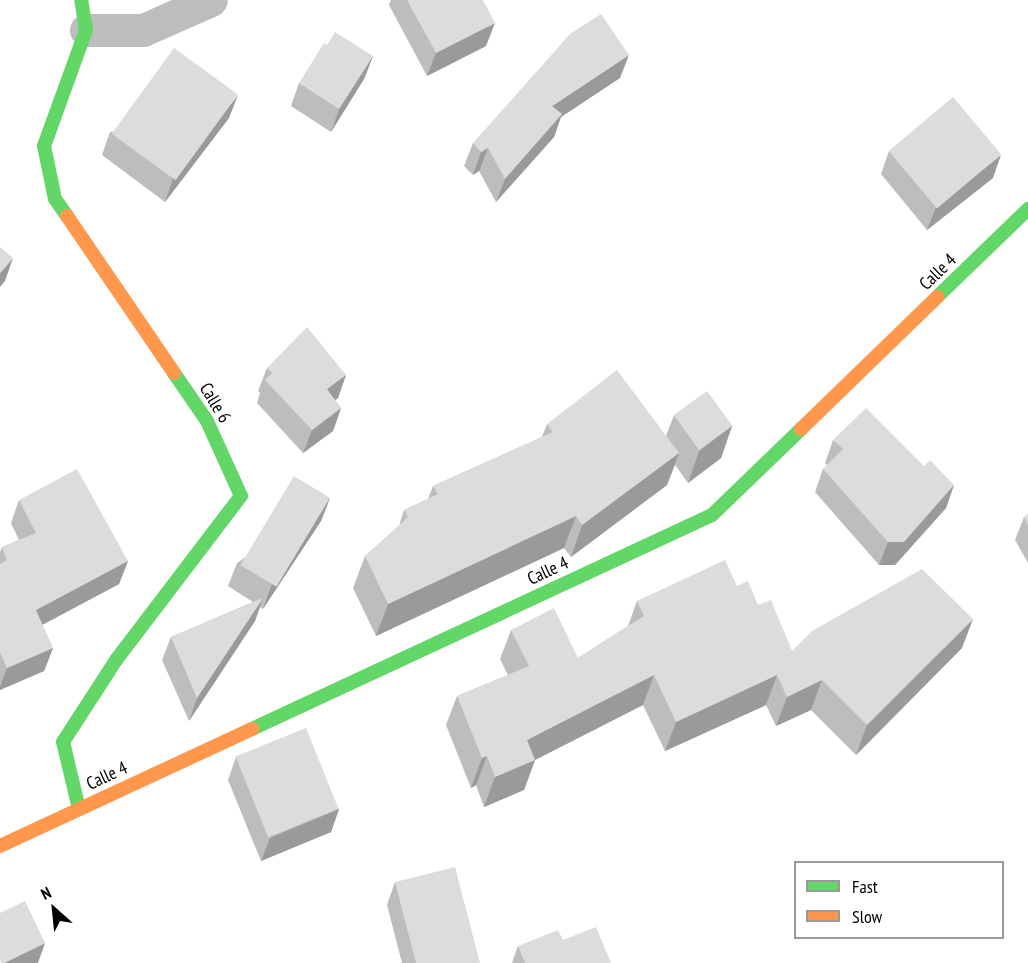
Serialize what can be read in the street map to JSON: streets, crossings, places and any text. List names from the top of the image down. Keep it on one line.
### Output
{"streets":{"street":["Calle 4","Calle 6"]},"crossings":[["Calle 4","Calle 6"]],"legend":["Fast","Slow"],"north":"top left"}
